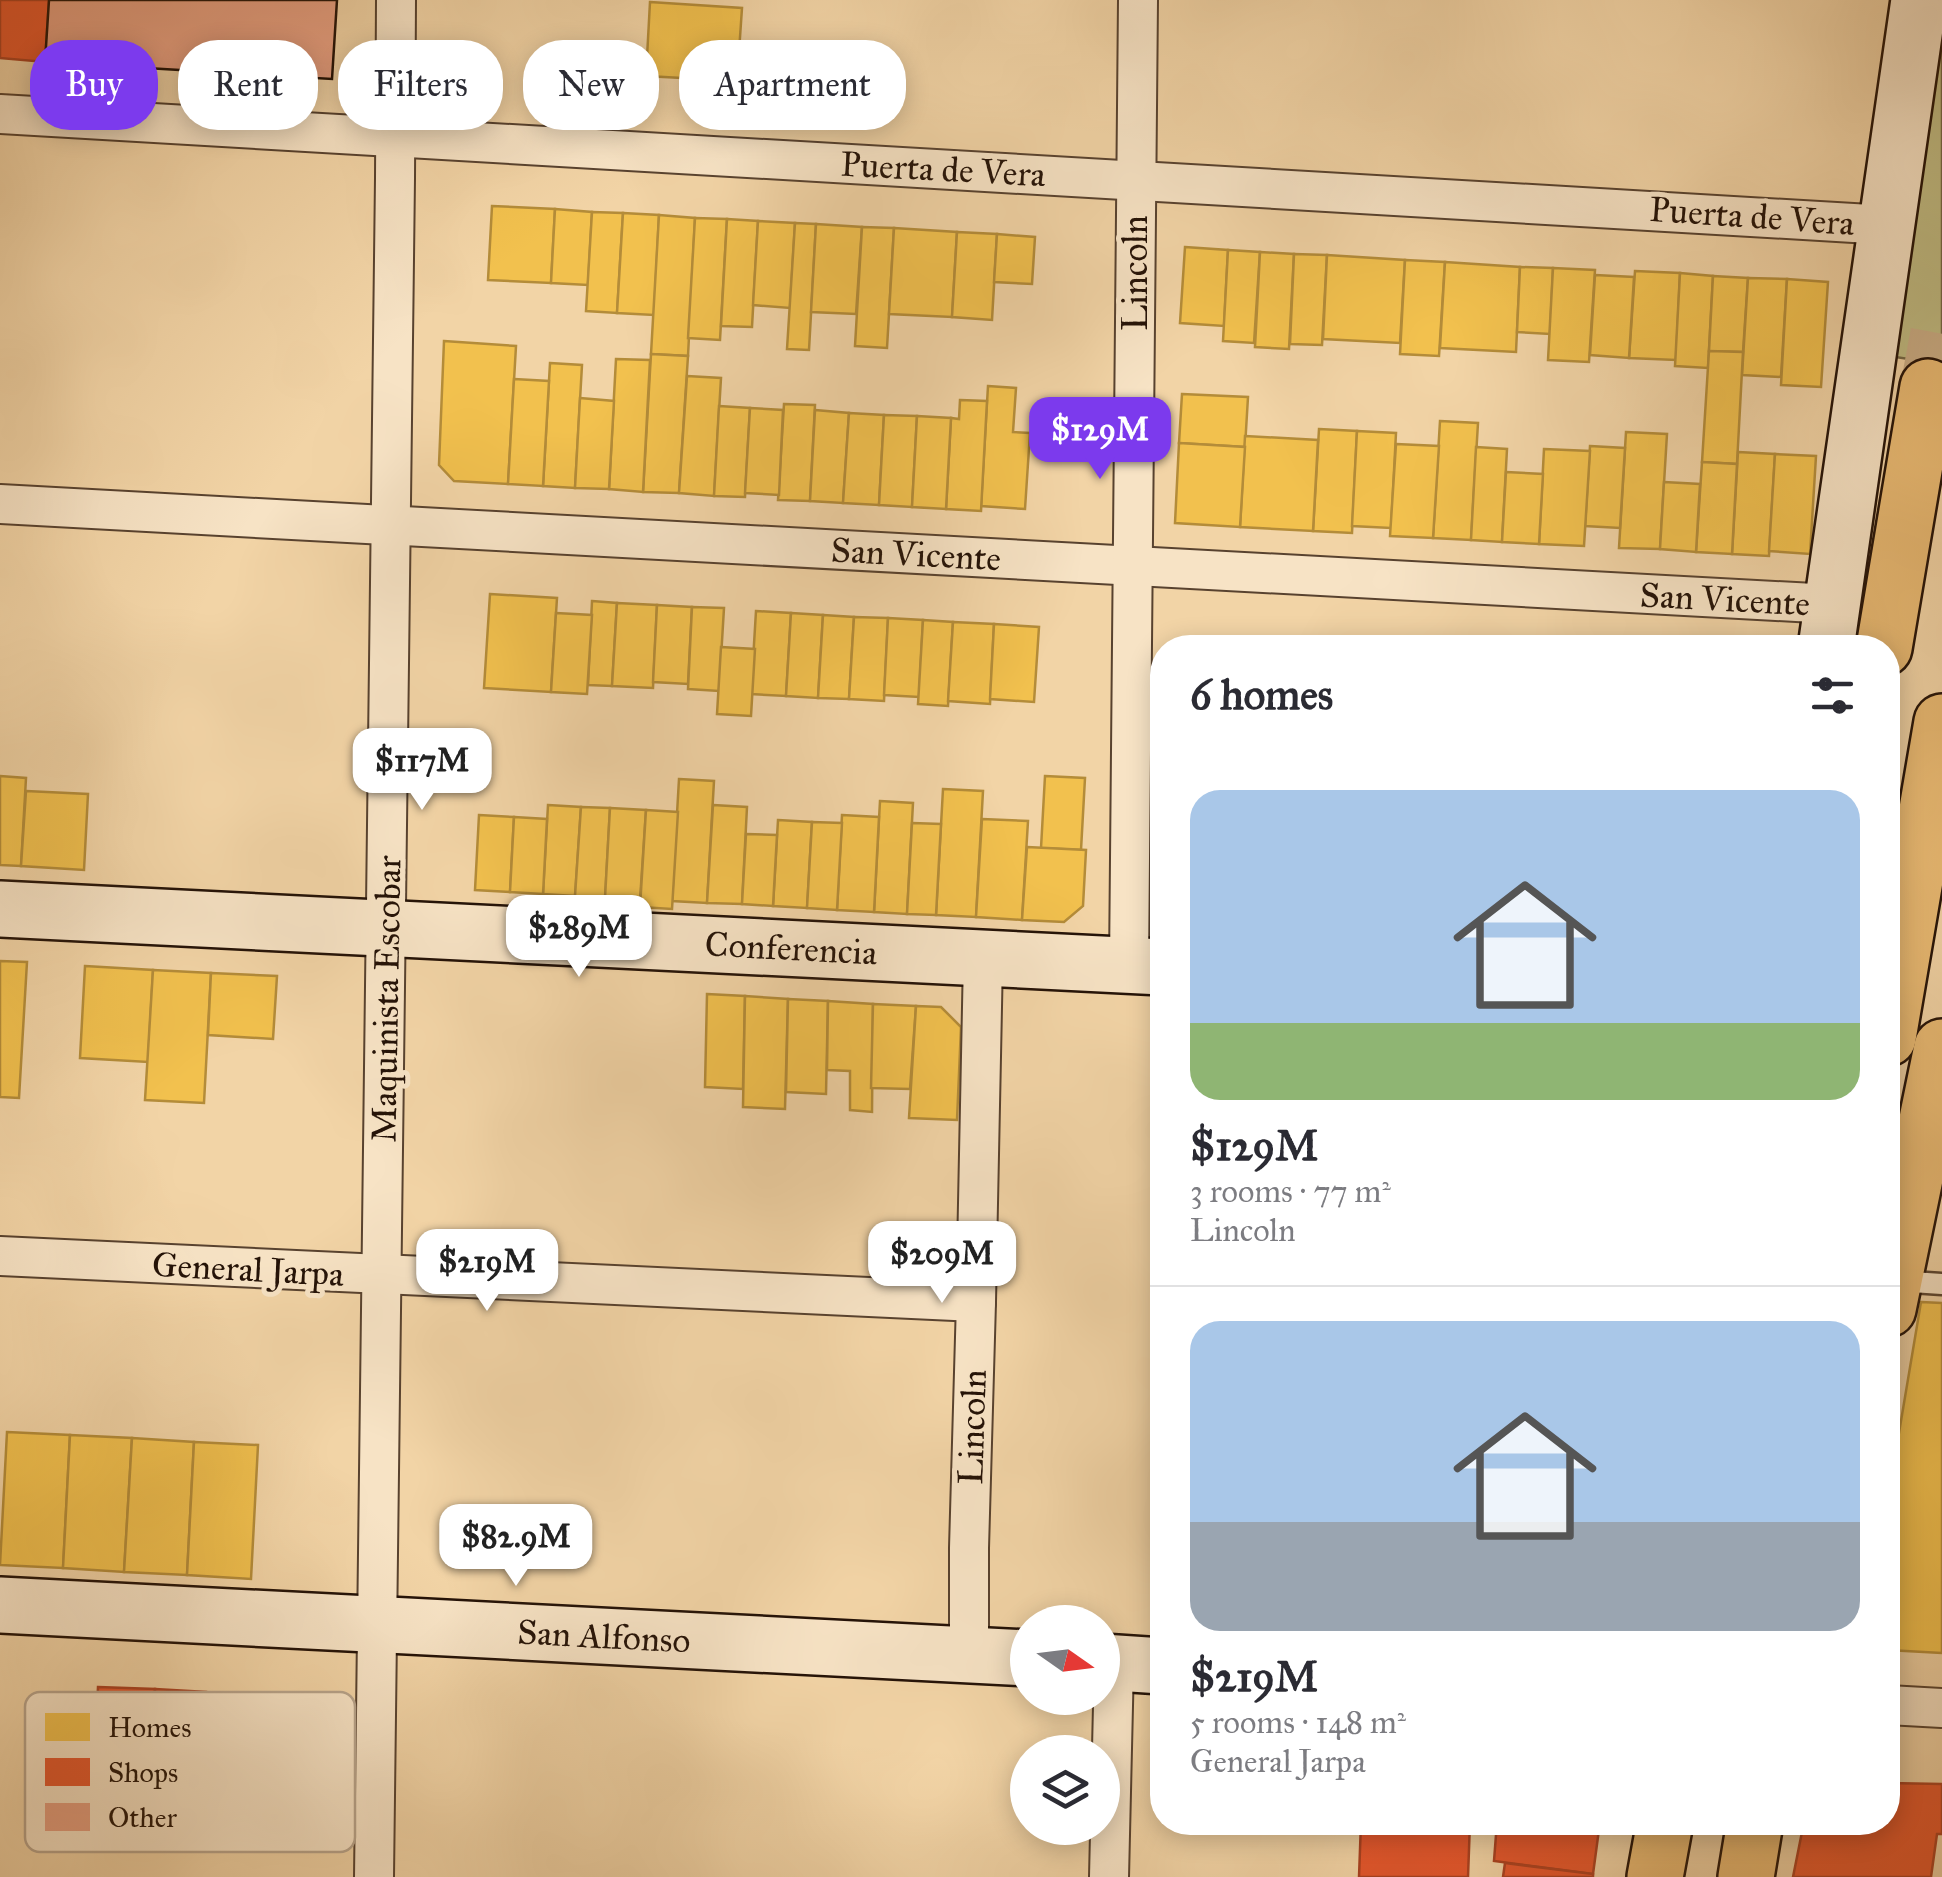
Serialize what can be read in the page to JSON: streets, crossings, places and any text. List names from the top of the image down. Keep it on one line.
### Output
{"streets":{"street":["Puerta de Vera","Lincoln","San Vicente","Conferencia","Maquinista Escobar","General Jarpa","San Alfonso"]},"crossings":[["Puerta de Vera","Lincoln"],["Puerta de Vera","Maquinista Escobar"],["Lincoln","San Vicente"],["Lincoln","Conferencia"],["Lincoln","General Jarpa"],["Lincoln","San Alfonso"],["San Vicente","Maquinista Escobar"],["Conferencia","Maquinista Escobar"],["Maquinista Escobar","General Jarpa"],["Maquinista Escobar","San Alfonso"]],"legend":["Homes","Shops","Other"],"north":"right","page":{"chip":["Buy","Rent","Filters","New","Apartment"],"price":["$129M","$117M","$289M","$209M","$219M","$82.9M"],"heading":"6 homes","list":[{"name":"$129M","note":"3 rooms · 77 m² · Lincoln"},{"name":"$219M","note":"5 rooms · 148 m² · General Jarpa"}]}}
